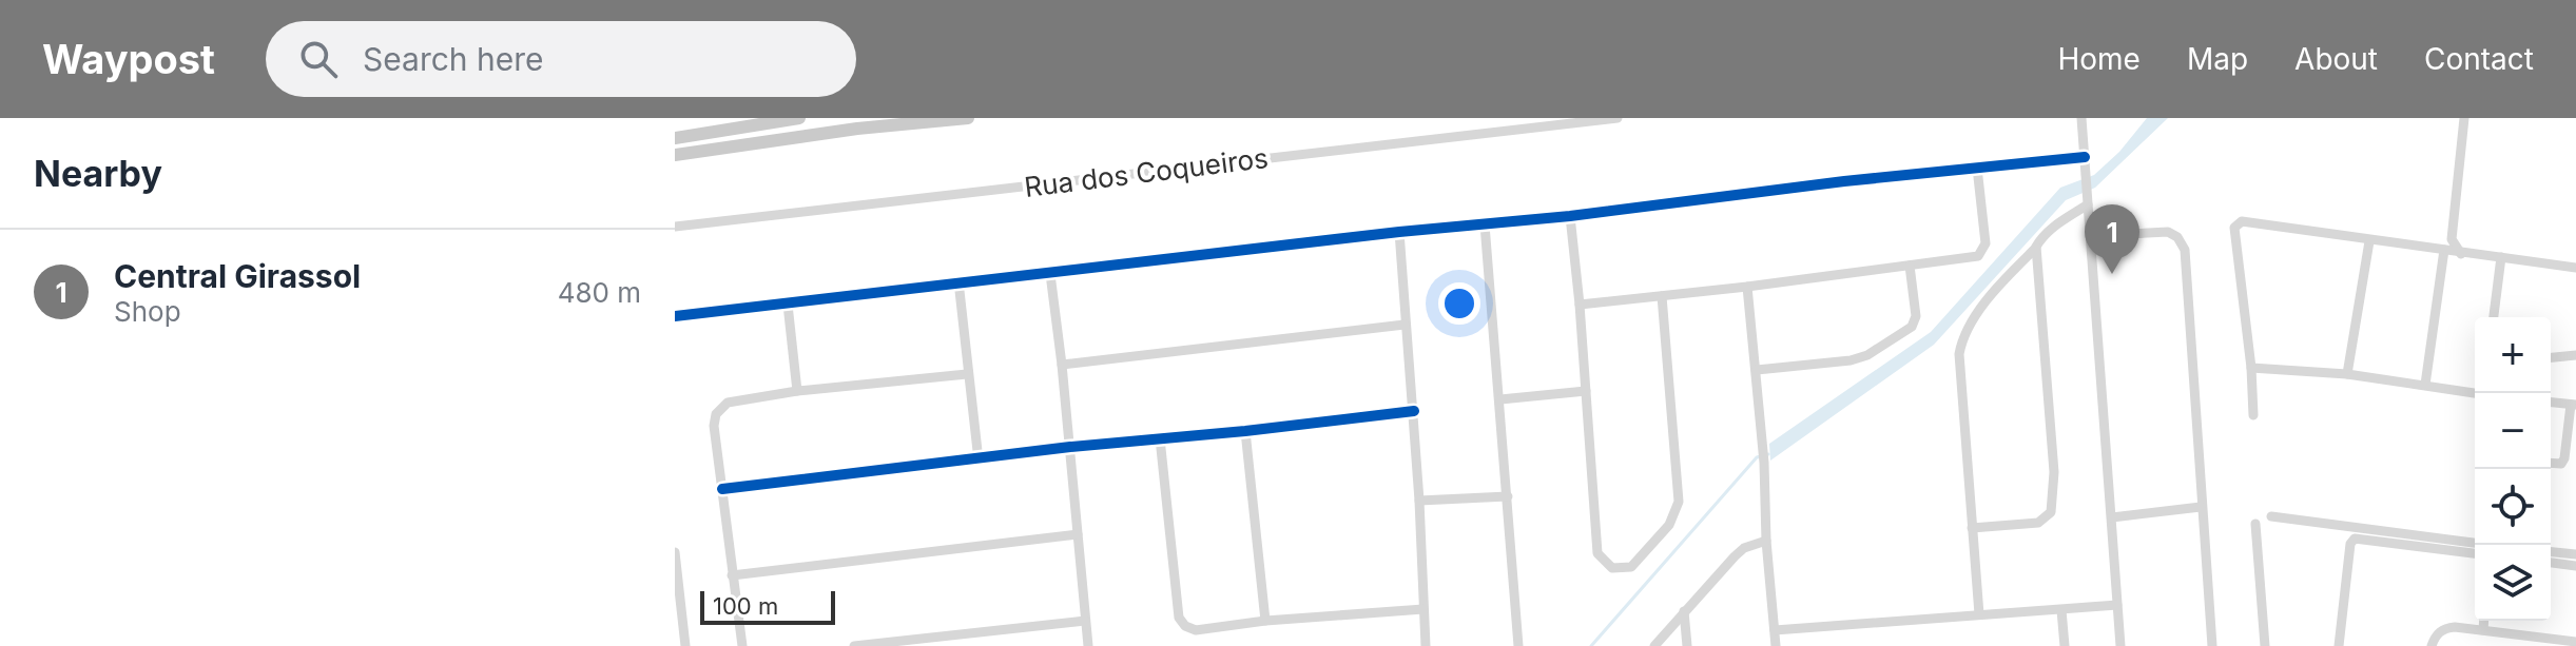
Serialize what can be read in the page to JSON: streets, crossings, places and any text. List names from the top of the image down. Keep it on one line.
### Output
{"streets":{"street":["Rua dos Coqueiros"]},"scale_bar":"100 m","page":{"header":"Waypost","search":"Search here","nav":["Home","Map","About","Contact"],"heading":"Nearby","pins":"1","list":[{"mark":"1","name":"Central Girassol","note":"Shop","value":"480 m"}],"map_buttons":["+","−"],"scale":"100 m"}}
